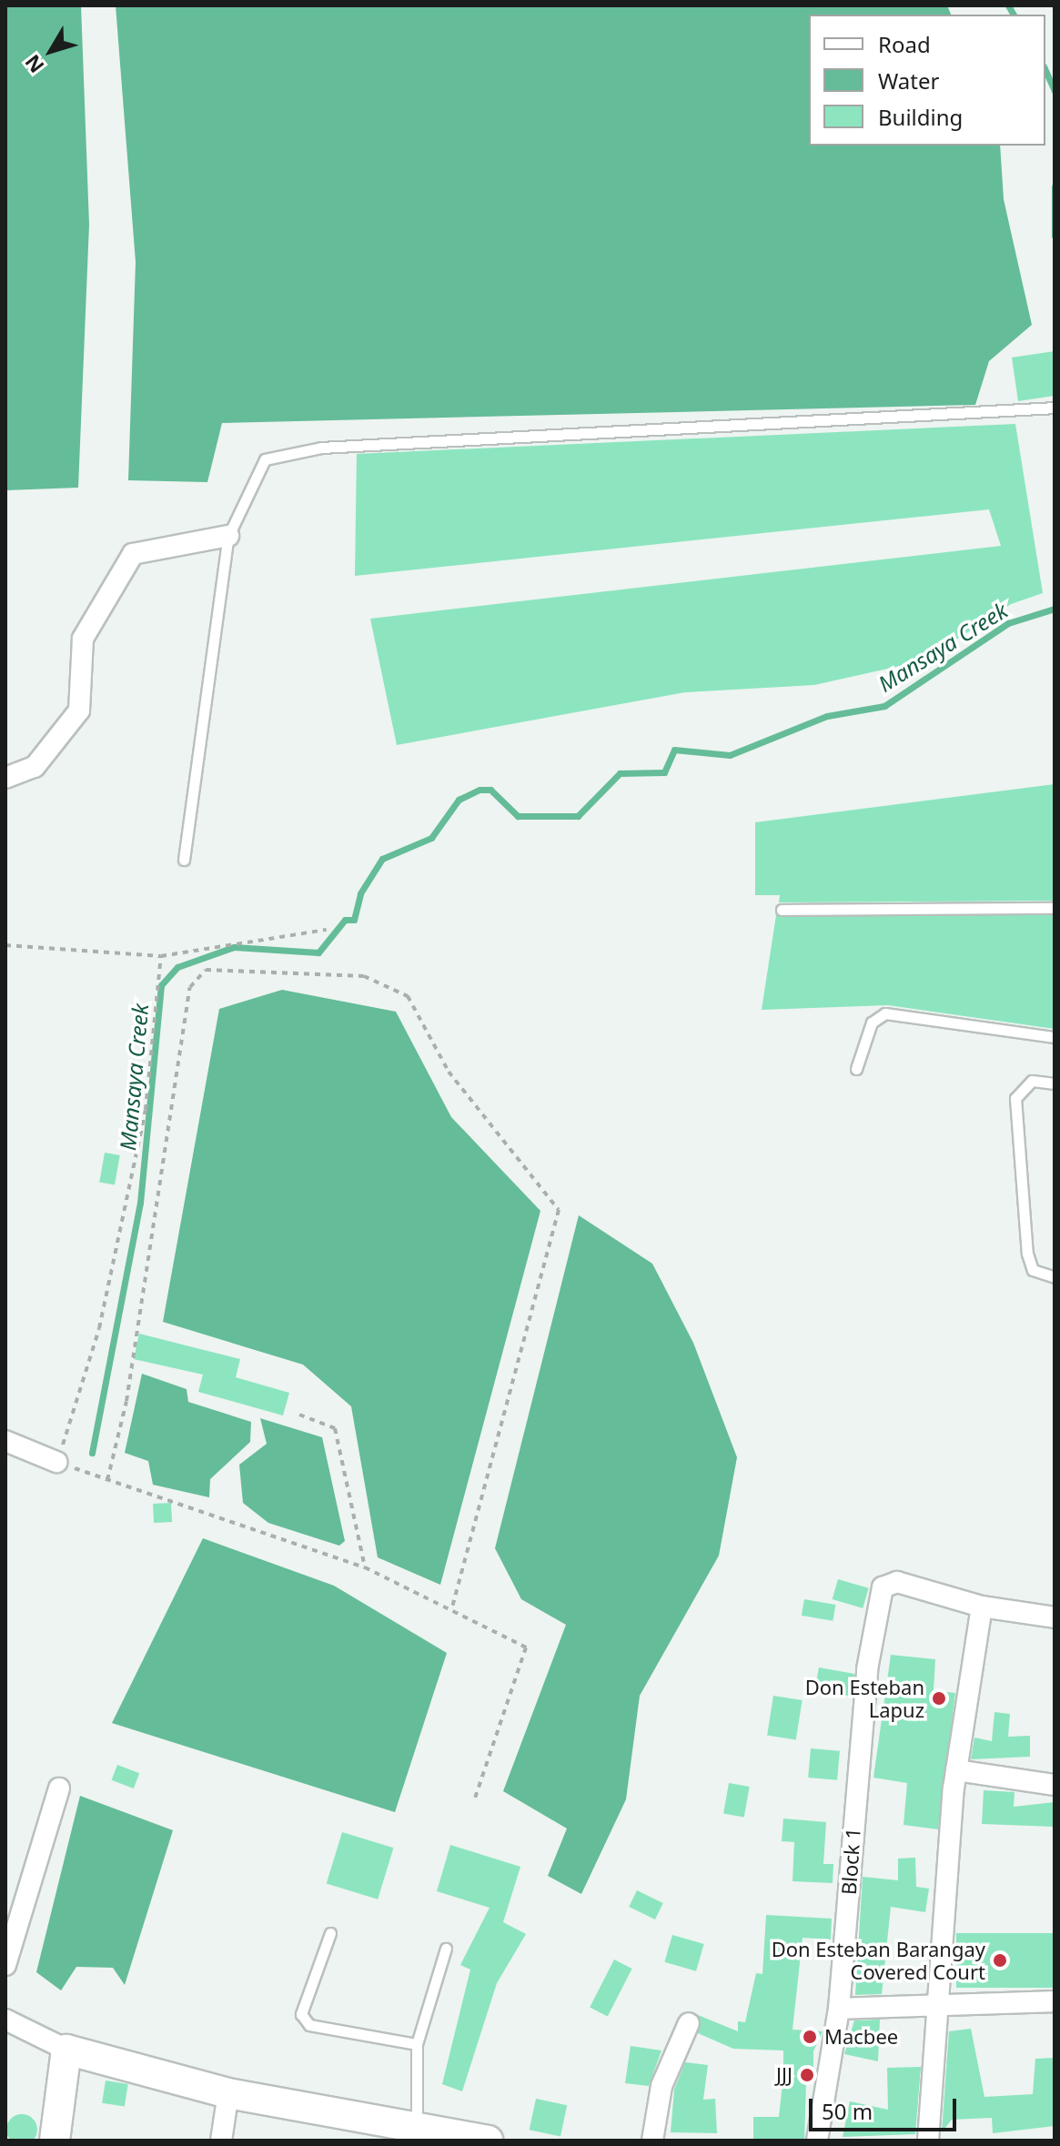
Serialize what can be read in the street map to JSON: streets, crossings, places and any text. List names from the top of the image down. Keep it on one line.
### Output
{"streets":{"street":["Block 1"]},"water":["Mansaya Creek"],"places":["Don Esteban Lapuz","Don Esteban Barangay Covered Court","Macbee","JJJ"],"legend":["Road","Water","Building"],"scale_bar":"50 m","north":"bottom left"}
